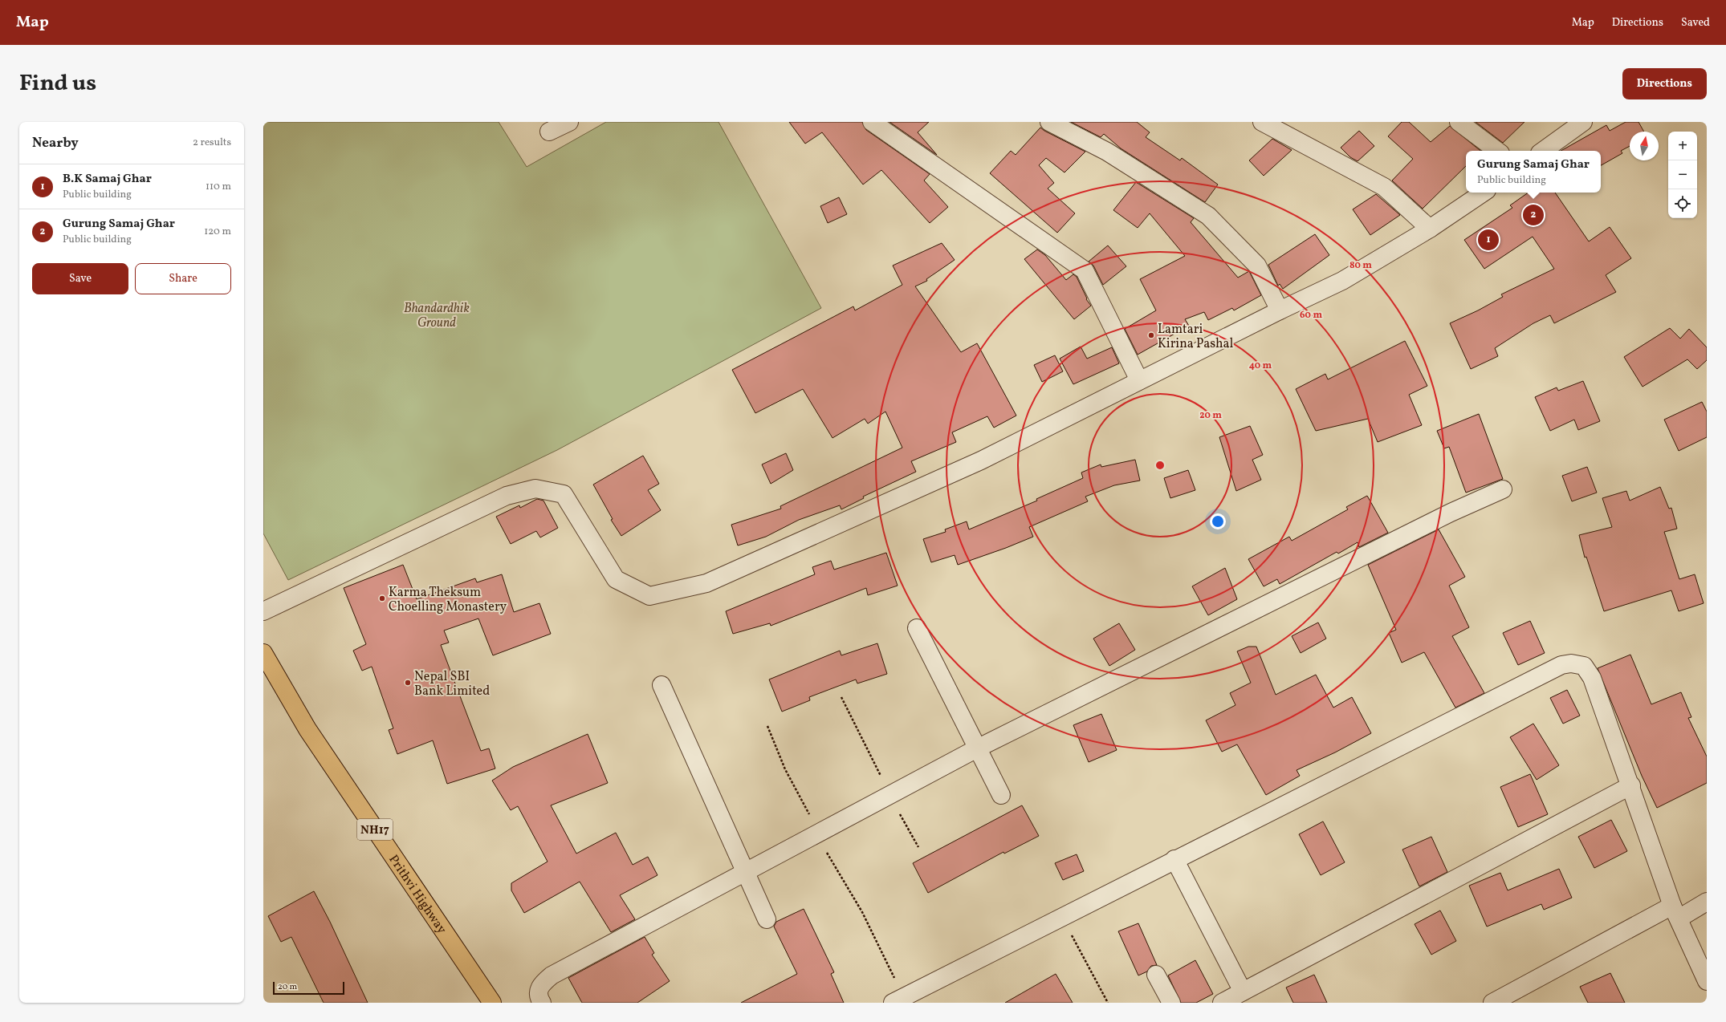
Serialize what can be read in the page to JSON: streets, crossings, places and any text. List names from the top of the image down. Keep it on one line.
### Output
{"streets":{"highway":["NH17","Prithvi Highway"]},"parks":["Bhandardhik Ground"],"places":["Lamtari Kirina Pashal","Karma Theksum Choelling Monastery","Nepal SBI Bank Limited"],"scale_bar":"20 m","north":"top","page":{"header":"Map","nav":["Map","Directions","Saved"],"title":"Find us","buttons":["Directions",["Save","Share"]],"heading":["Nearby","2 results"],"map_buttons":["+","−"],"popup":["Gurung Samaj Ghar","Public building"],"list":[{"mark":"1","name":"B.K Samaj Ghar","note":"Public building","value":"110 m"},{"mark":"2","name":"Gurung Samaj Ghar","note":"Public building","value":"120 m"}],"pins":["2","1"],"scale":"20 m"},"rings":["80 m","60 m","40 m","20 m"]}
